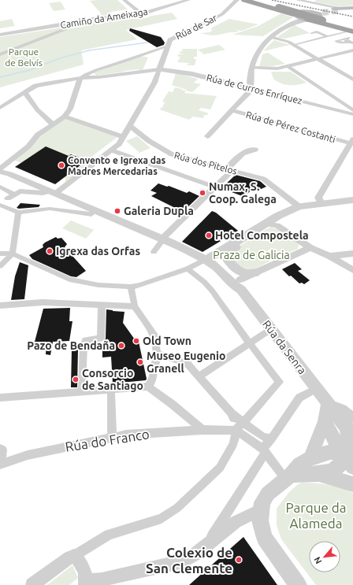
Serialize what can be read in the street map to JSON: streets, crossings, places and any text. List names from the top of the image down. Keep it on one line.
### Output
{"streets":{"street":["Camiño da Ameixaga","Rúa de Sar","Rúa de Curros Enríquez","Rúa de Pérez Costanti","Rúa dos Pitelos","Rúa da Senra","Rúa do Franco"]},"parks":["Parque de Belvís","Praza de Galicia","Parque da Alameda"],"places":["Convento e Igrexa das Madres Mercedarias","Numax, S. Coop. Galega","Galeria Dupla","Hotel Compostela","Igrexa das Orfas","Old Town","Pazo de Bendaña","Museo Eugenio Granell","Consorcio de Santiago","Colexio de San Clemente"],"north":"bottom left"}
